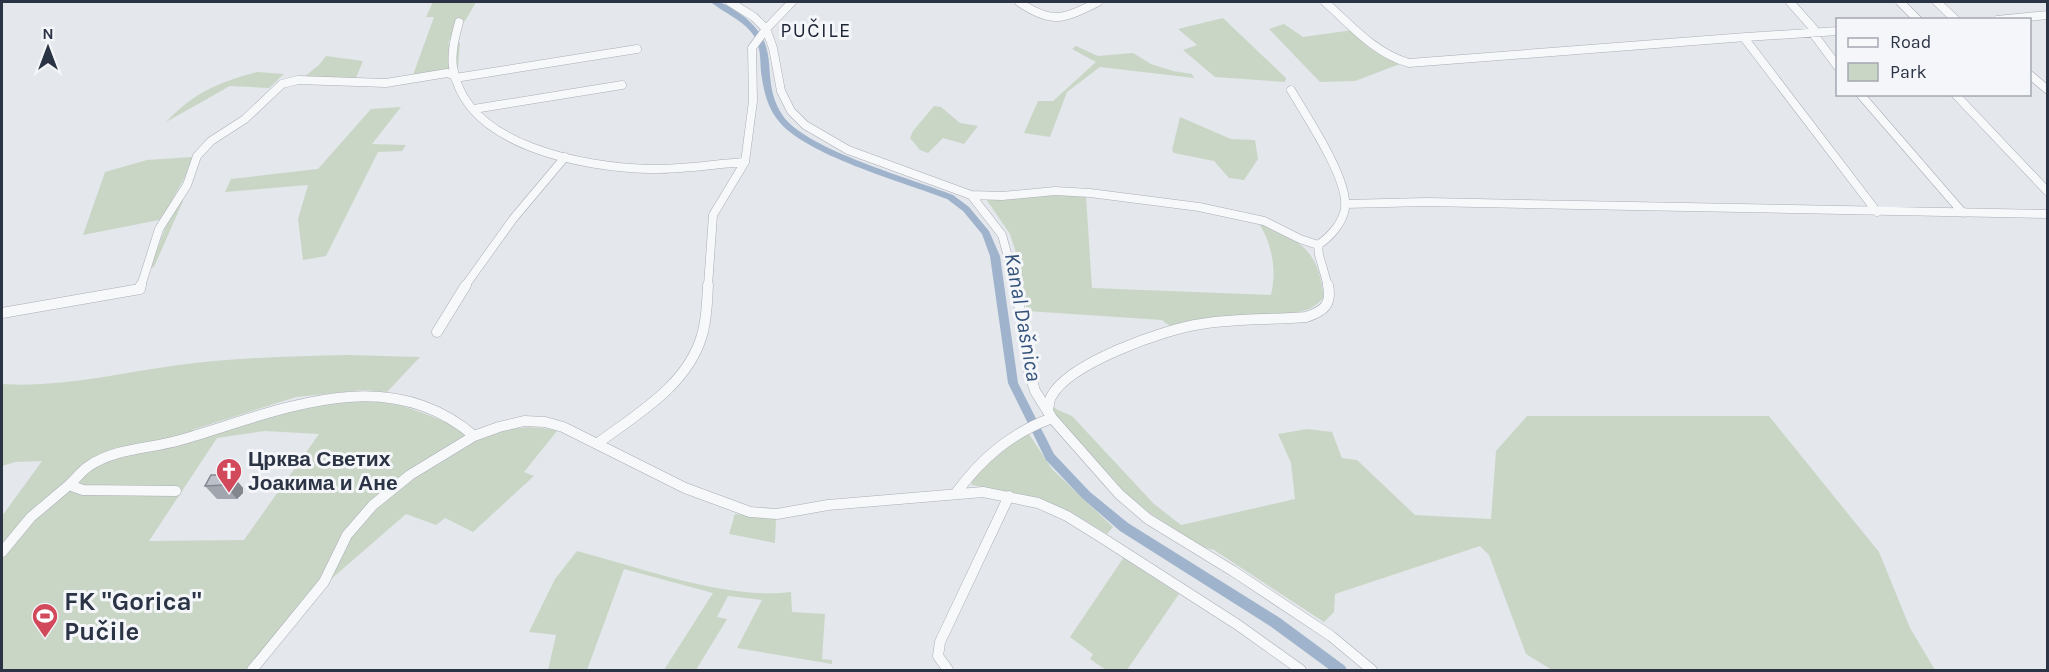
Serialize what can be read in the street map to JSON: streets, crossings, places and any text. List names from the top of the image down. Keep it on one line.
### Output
{"districts":["PUČILE"],"water":["Kanal Dašnica"],"places":{"church":["Црква Светих Јоакима и Ане"],"sports":["FK \"Gorica\" Pučile"]},"legend":["Road","Park"],"north":"top"}
